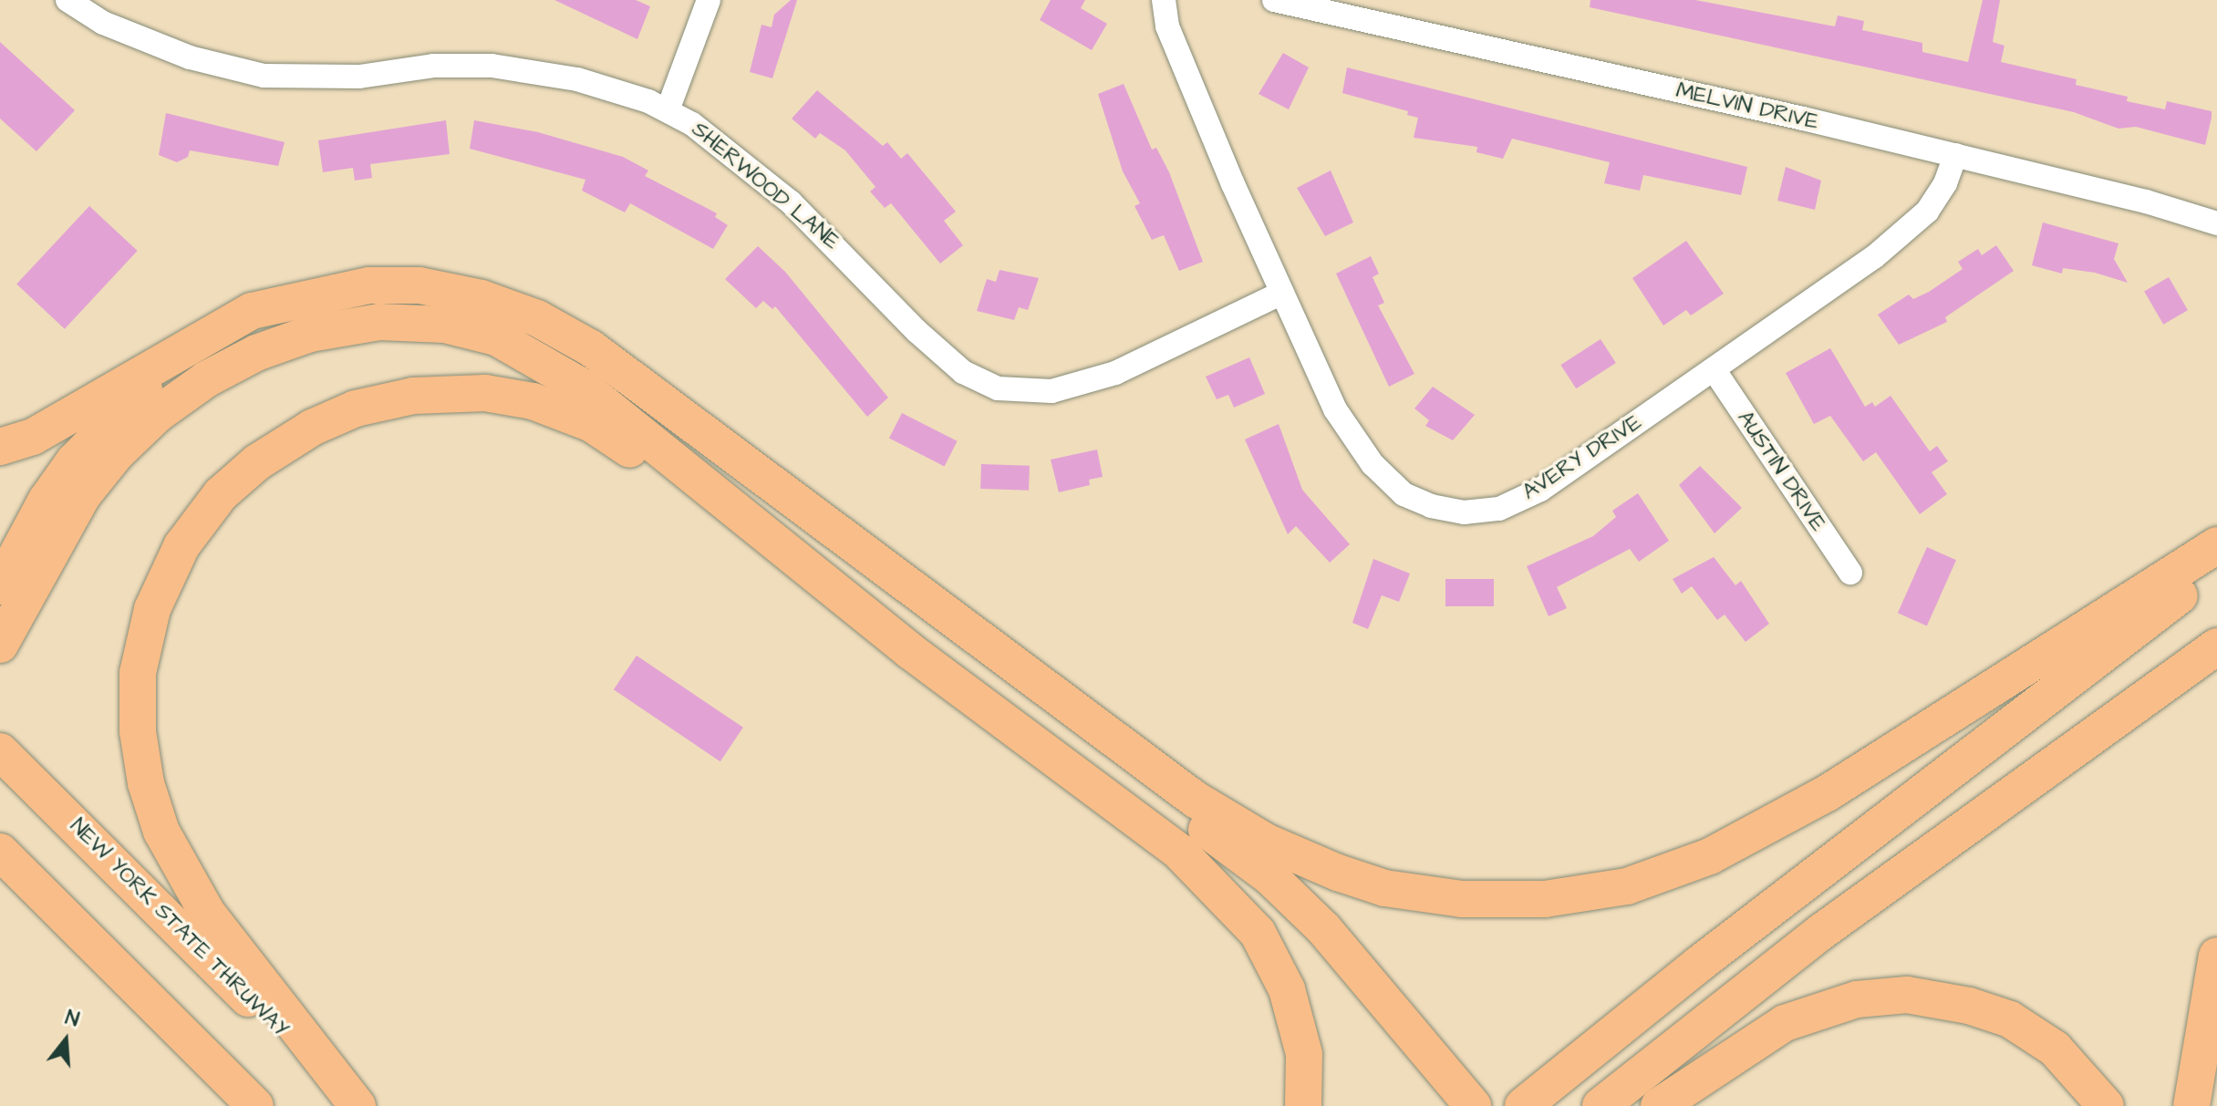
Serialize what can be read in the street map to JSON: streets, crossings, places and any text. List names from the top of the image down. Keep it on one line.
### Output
{"streets":{"highway":["NEW YORK STATE THRUWAY"],"street":["MELVIN DRIVE","SHERWOOD LANE","AVERY DRIVE","AUSTIN DRIVE"]},"crossings":[["MELVIN DRIVE","AVERY DRIVE"],["SHERWOOD LANE","AVERY DRIVE"],["AVERY DRIVE","AUSTIN DRIVE"]],"north":"top"}
